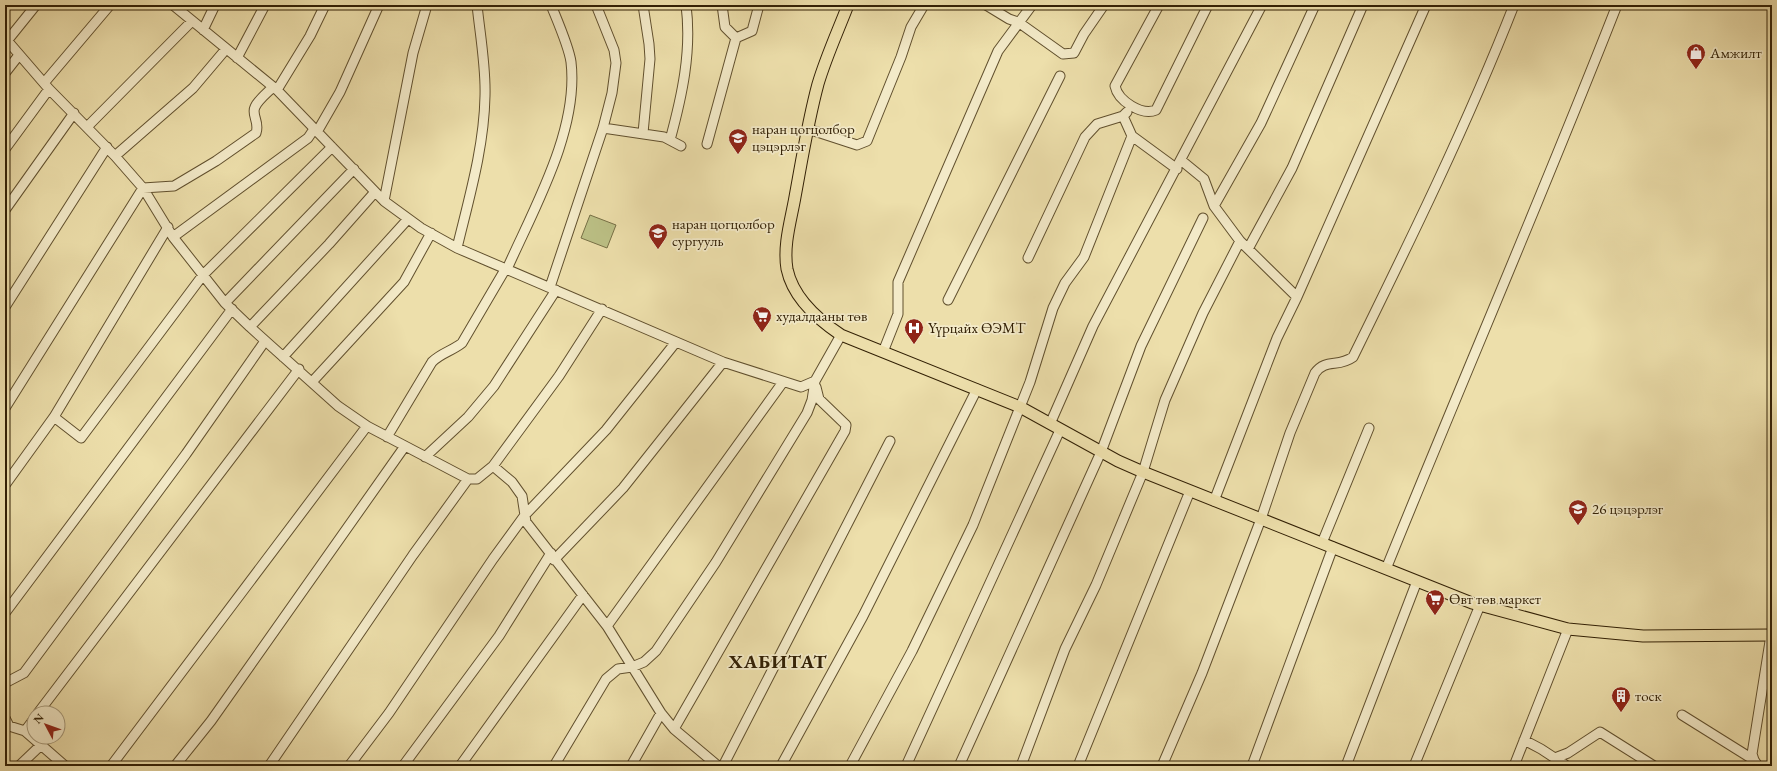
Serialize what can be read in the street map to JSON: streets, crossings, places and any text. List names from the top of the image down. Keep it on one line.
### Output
{"districts":["ХАБИТАТ"],"places":{"shop":["Амжилт"],"school or university":["наран цогцолбор цэцэрлэг","наран цогцолбор сургууль","26 цэцэрлэг"],"supermarket":["худалдааны төв","Өвт төв маркет"],"hospital":["Үүрцайх ӨЭМТ"],"building":["тоск"]},"north":"top left"}
